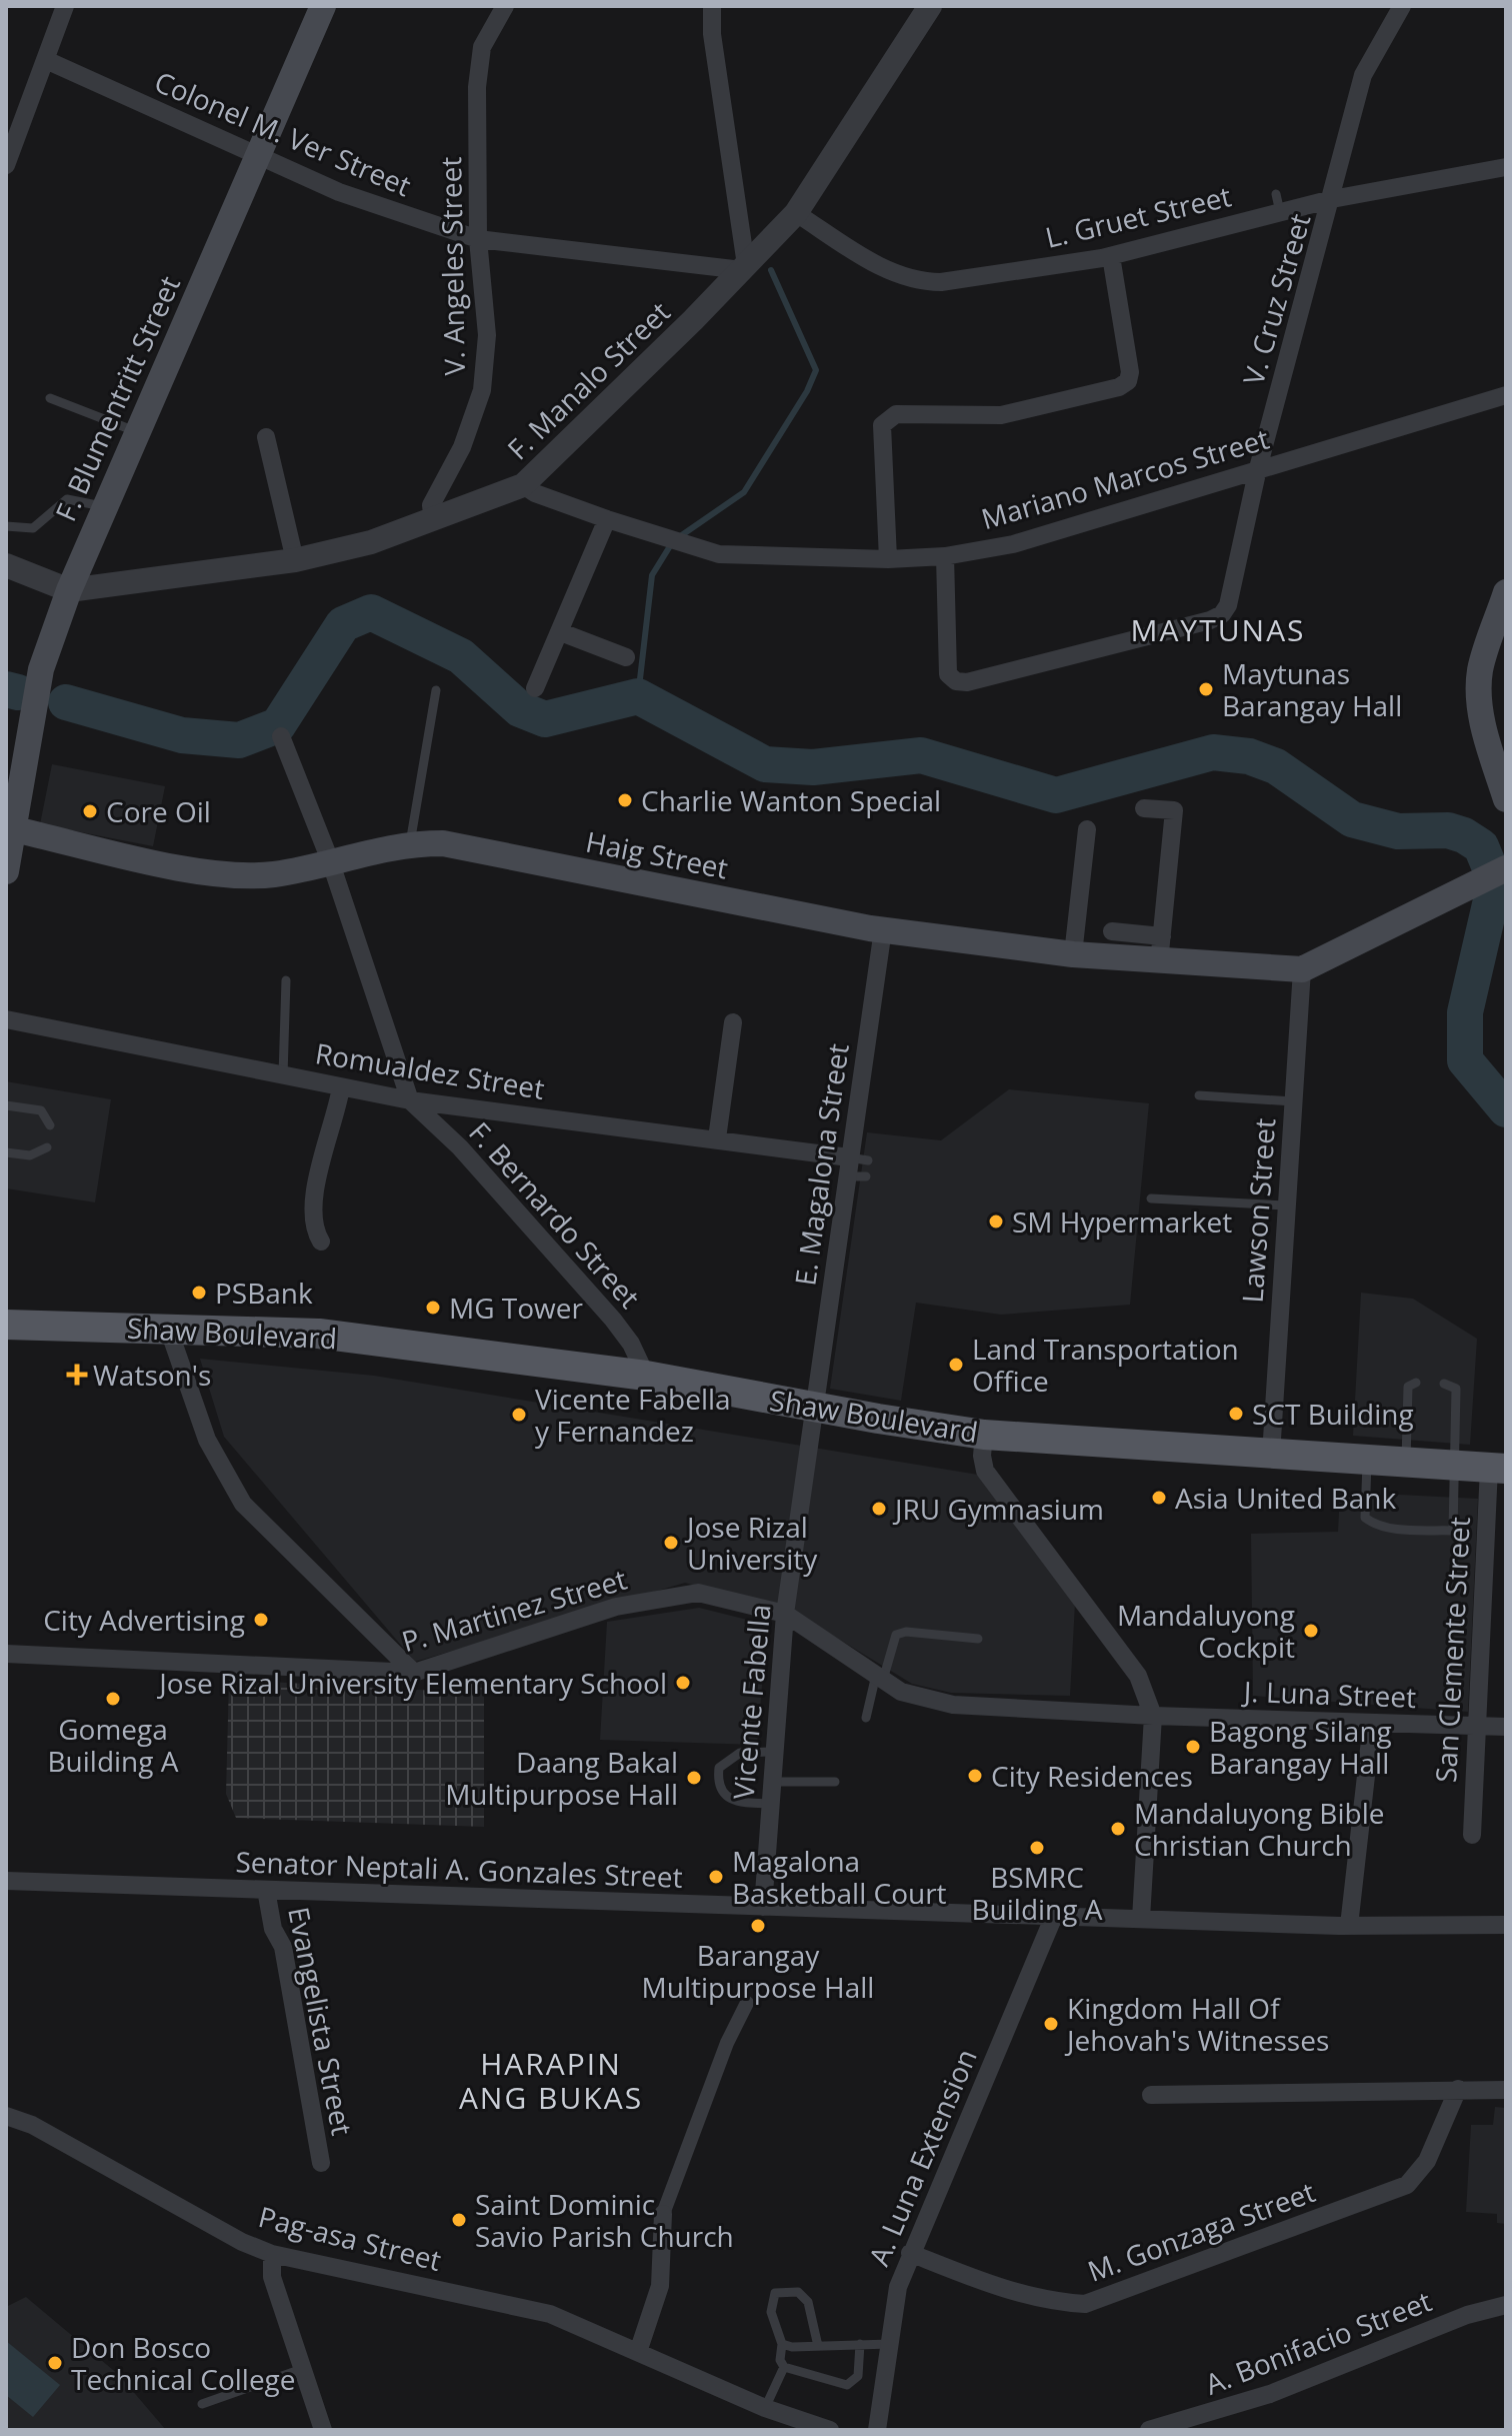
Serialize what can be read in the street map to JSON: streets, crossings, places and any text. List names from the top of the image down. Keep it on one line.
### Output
{"streets":{"main road":["F. Blumentritt Street","Haig Street","Shaw Boulevard"],"street":["Colonel M. Ver Street","L. Gruet Street","V. Angeles Street","V. Cruz Street","F. Manalo Street","Mariano Marcos Street","Romualdez Street","E. Magalona Street","Lawson Street","F. Bernardo Street","P. Martinez Street","San Clemente Street","J. Luna Street","Vicente Fabella","Senator Neptali A. Gonzales Street","Evangelista Street","A. Luna Extension","M. Gonzaga Street","Pag-asa Street","A. Bonifacio Street"]},"crossings":[["Colonel M. Ver Street","V. Angeles Street"],["Colonel M. Ver Street","F. Manalo Street"],["Colonel M. Ver Street","F. Blumentritt Street"],["L. Gruet Street","V. Cruz Street"],["L. Gruet Street","F. Manalo Street"],["V. Angeles Street","F. Manalo Street"],["V. Cruz Street","Mariano Marcos Street"],["F. Manalo Street","F. Blumentritt Street"],["F. Manalo Street","Mariano Marcos Street"],["F. Blumentritt Street","Haig Street"],["Haig Street","E. Magalona Street"],["Haig Street","Lawson Street"],["Haig Street","F. Bernardo Street"],["Romualdez Street","E. Magalona Street"],["Romualdez Street","F. Bernardo Street"],["E. Magalona Street","Shaw Boulevard"],["E. Magalona Street","Vicente Fabella"],["Lawson Street","Shaw Boulevard"],["F. Bernardo Street","Shaw Boulevard"],["Shaw Boulevard","San Clemente Street"],["Shaw Boulevard","Vicente Fabella"],["P. Martinez Street","J. Luna Street"],["P. Martinez Street","Vicente Fabella"],["San Clemente Street","J. Luna Street"],["Vicente Fabella","Senator Neptali A. Gonzales Street"],["Senator Neptali A. Gonzales Street","Evangelista Street"],["Senator Neptali A. Gonzales Street","A. Luna Extension"],["A. Luna Extension","M. Gonzaga Street"]],"districts":["MAYTUNAS","HARAPIN ANG BUKAS"],"places":{"other":["Maytunas Barangay Hall","Charlie Wanton Special","Core Oil","SM Hypermarket","PSBank","MG Tower","Land Transportation Office","SCT Building","Vicente Fabella y Fernandez","Asia United Bank","JRU Gymnasium","Jose Rizal University","City Advertising","Mandaluyong Cockpit","Jose Rizal University Elementary School","Gomega Building A","Bagong Silang Barangay Hall","City Residences","Daang Bakal Multipurpose Hall","Mandaluyong Bible Christian Church","BSMRC Building A","Magalona Basketball Court","Barangay Multipurpose Hall","Kingdom Hall Of Jehovah's Witnesses","Saint Dominic Savio Parish Church","Don Bosco Technical College"],"health":["Watson's"]}}
